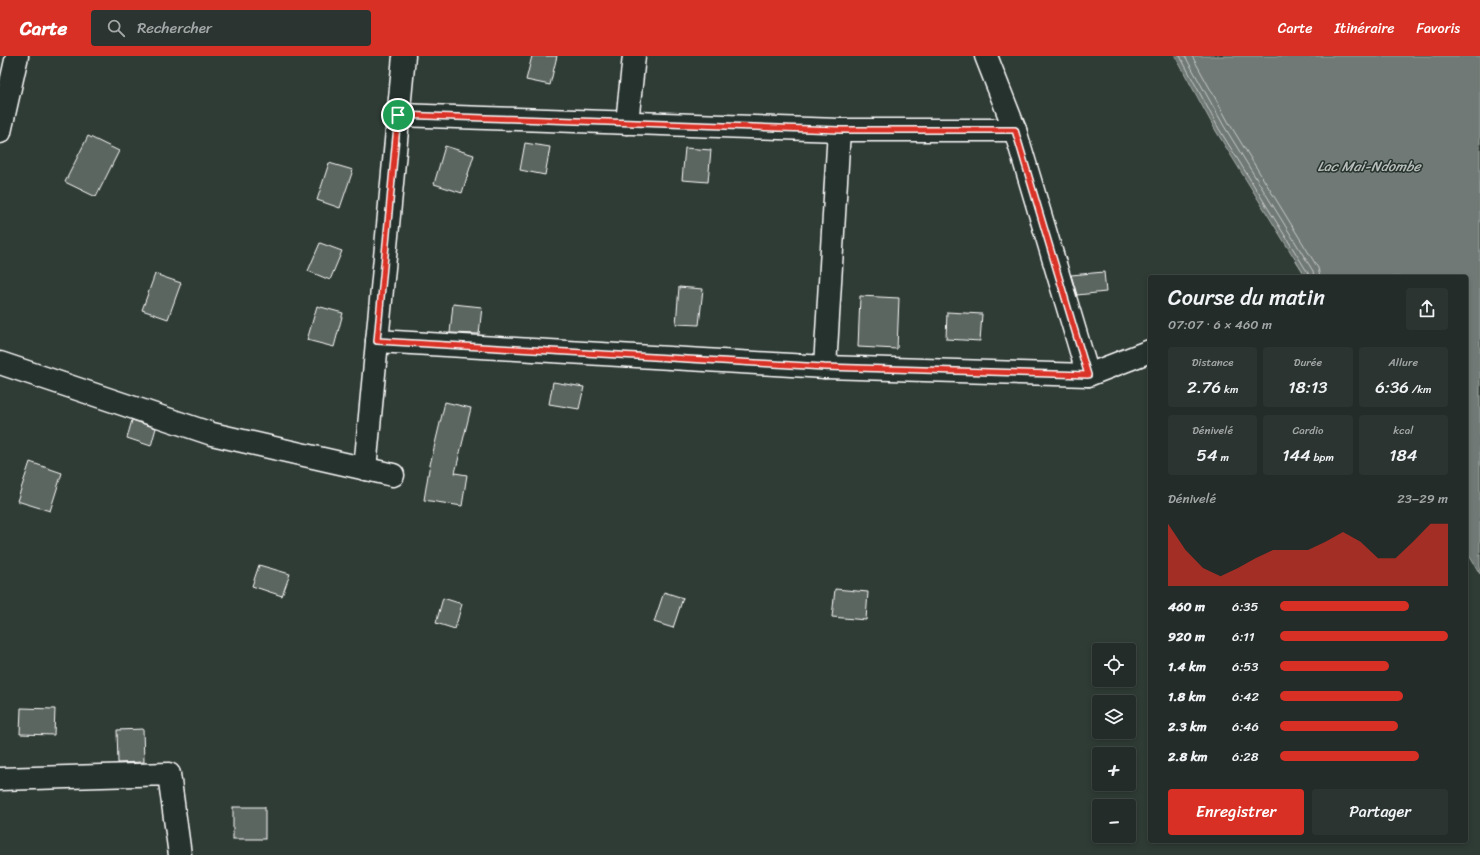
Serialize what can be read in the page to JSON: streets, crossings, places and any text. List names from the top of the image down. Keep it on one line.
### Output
{"water":["Lac Mai-Ndombe"],"page":{"header":"Carte","search":"Rechercher","nav":["Carte","Itinéraire","Favoris"],"heading":["Course du matin","07:07 · 6 × 460 m"],"stats":[["Distance","2.76 km"],["Durée","18:13"],["Allure","6:36 /km"],["Dénivelé","54 m"],["Cardio","144 bpm"],["kcal","184"]],"chart":["Dénivelé","23–29 m"],"list":[{"name":"460 m","note":"6:35"},{"name":"920 m","note":"6:11"},{"name":"1.4 km","note":"6:53"},{"name":"1.8 km","note":"6:42"},{"name":"2.3 km","note":"6:46"},{"name":"2.8 km","note":"6:28"}],"map_buttons":["+","−"],"buttons":["Enregistrer","Partager"]}}
